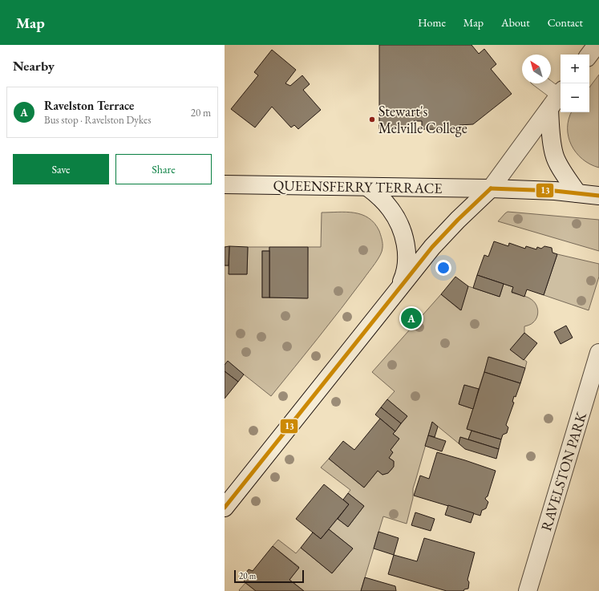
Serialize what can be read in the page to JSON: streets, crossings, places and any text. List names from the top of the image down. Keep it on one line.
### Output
{"streets":{"street":["QUEENSFERRY TERRACE","RAVELSTON PARK"]},"places":["Stewart's Melville College"],"lines":["transit line 13"],"scale_bar":"20 m","north":"top left","page":{"header":"Map","nav":["Home","Map","About","Contact"],"heading":"Nearby","map_buttons":["+","−"],"list":[{"mark":"A","name":"Ravelston Terrace","note":"Bus stop · Ravelston Dykes","value":"20 m"}],"buttons":["Save","Share"],"pins":"A","scale":"20 m"}}
